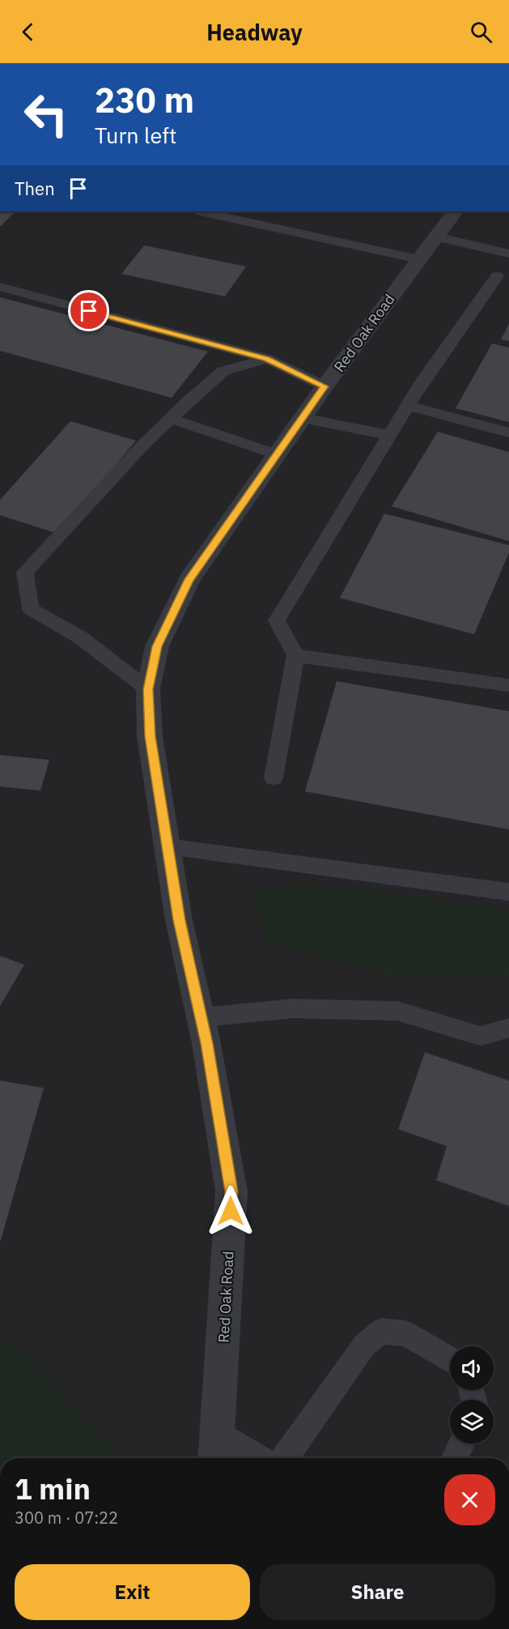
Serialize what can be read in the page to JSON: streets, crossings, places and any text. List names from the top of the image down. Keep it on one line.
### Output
{"streets":{"street":["Red Oak Road"]},"page":{"header":"Headway","turn":["230 m","Turn left"],"then":"Then","heading":["1 min","300 m · 07:22"],"buttons":["Exit","Share"]}}
